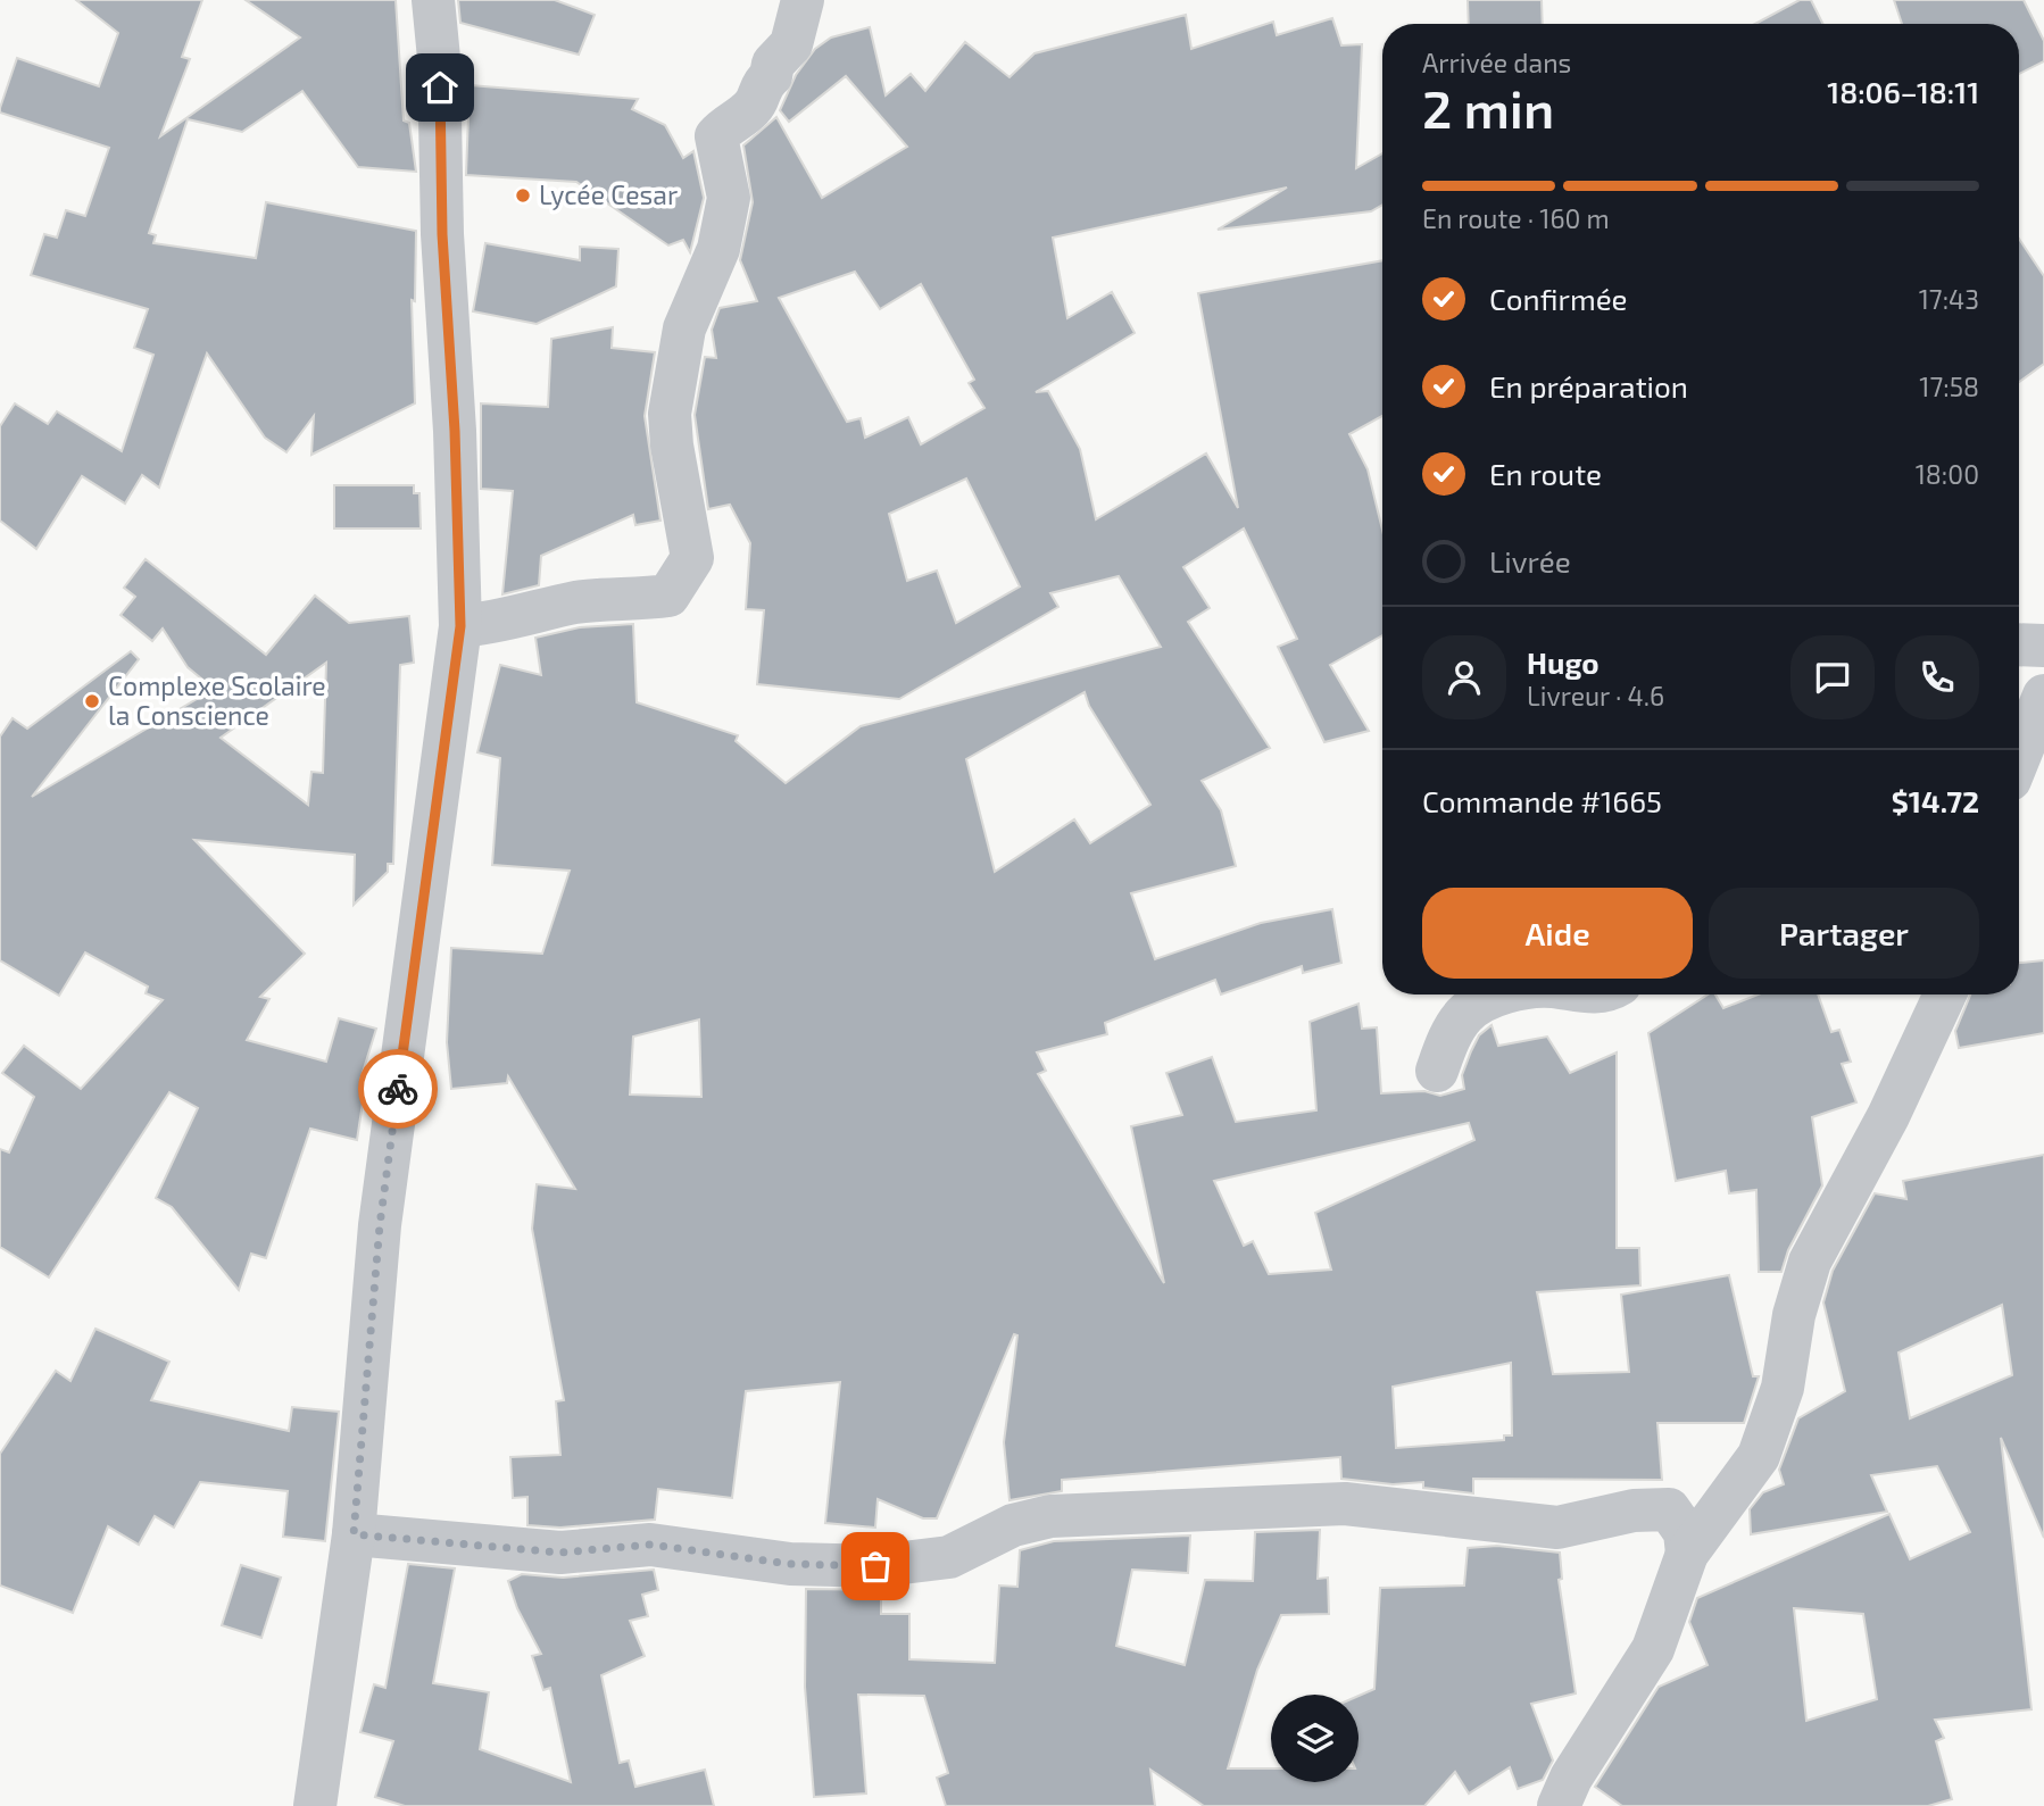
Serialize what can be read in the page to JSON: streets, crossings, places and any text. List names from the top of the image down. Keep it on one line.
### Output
{"places":["Lycée Cesar","Complexe Scolaire la Conscience"],"page":{"heading":["2 min","Arrivée dans","18:06–18:11"],"panel":["Hugo","Livreur · 4.6","Commande #1665","$14.72"],"bar":"En route · 160 m","list":[["Confirmée","17:43"],["En préparation","17:58"],["En route","18:00"],"Livrée"],"buttons":["Aide","Partager"]}}
